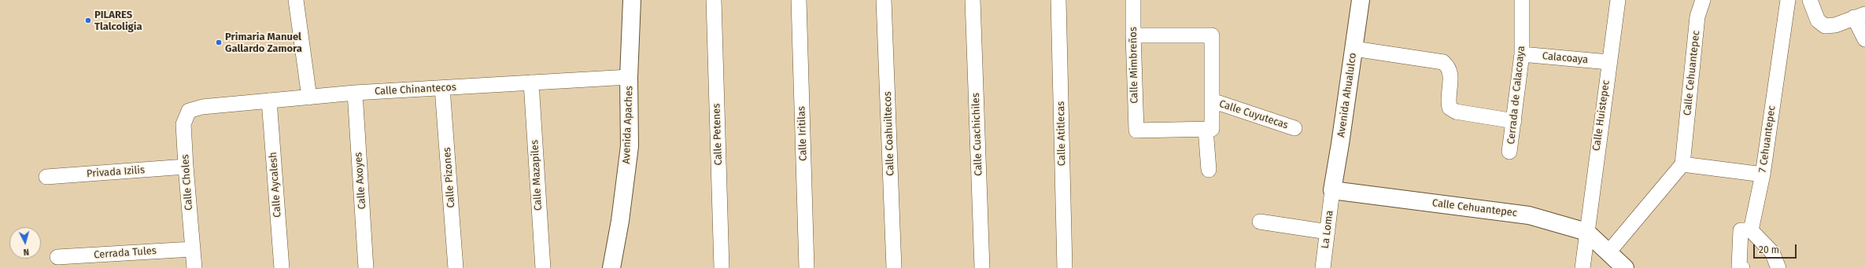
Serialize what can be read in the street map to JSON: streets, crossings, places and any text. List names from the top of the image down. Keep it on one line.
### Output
{"streets":{"street":["Calacoaya","Calle Mimbreños","Calle Cehuantepec","Calle Chinantecos","Avenida Ahualulco","Cerrada de Calacoaya","Calle Cuyutecas","Calle Huistepec","Avenida Apaches","Calle Iritilas","Calle Coahuiltecos","Calle Atitlecas","Calle Petenes","Calle Cuachichiles","7 Cehuantepec","Privada Izilis","Calle Mazapiles","Calle Pizones","Calle Axoyes","Calle Choles","Calle Aycalesh","La Loma","Cerrada Tules"]},"crossings":[["Calacoaya","Cerrada de Calacoaya"],["Calacoaya","Calle Huistepec"],["Calle Cehuantepec","Avenida Ahualulco"],["Calle Cehuantepec","Calle Huistepec"],["Calle Cehuantepec","La Loma"],["Calle Chinantecos","Avenida Apaches"],["Calle Chinantecos","Calle Mazapiles"],["Calle Chinantecos","Calle Pizones"],["Calle Chinantecos","Calle Axoyes"],["Calle Chinantecos","Calle Choles"],["Calle Chinantecos","Calle Aycalesh"],["Avenida Ahualulco","La Loma"],["Privada Izilis","Calle Choles"],["Calle Choles","Cerrada Tules"]],"places":["PILARES Tlalcoligia","Primaria Manuel Gallardo Zamora"],"scale_bar":"20 m","north":"bottom"}
